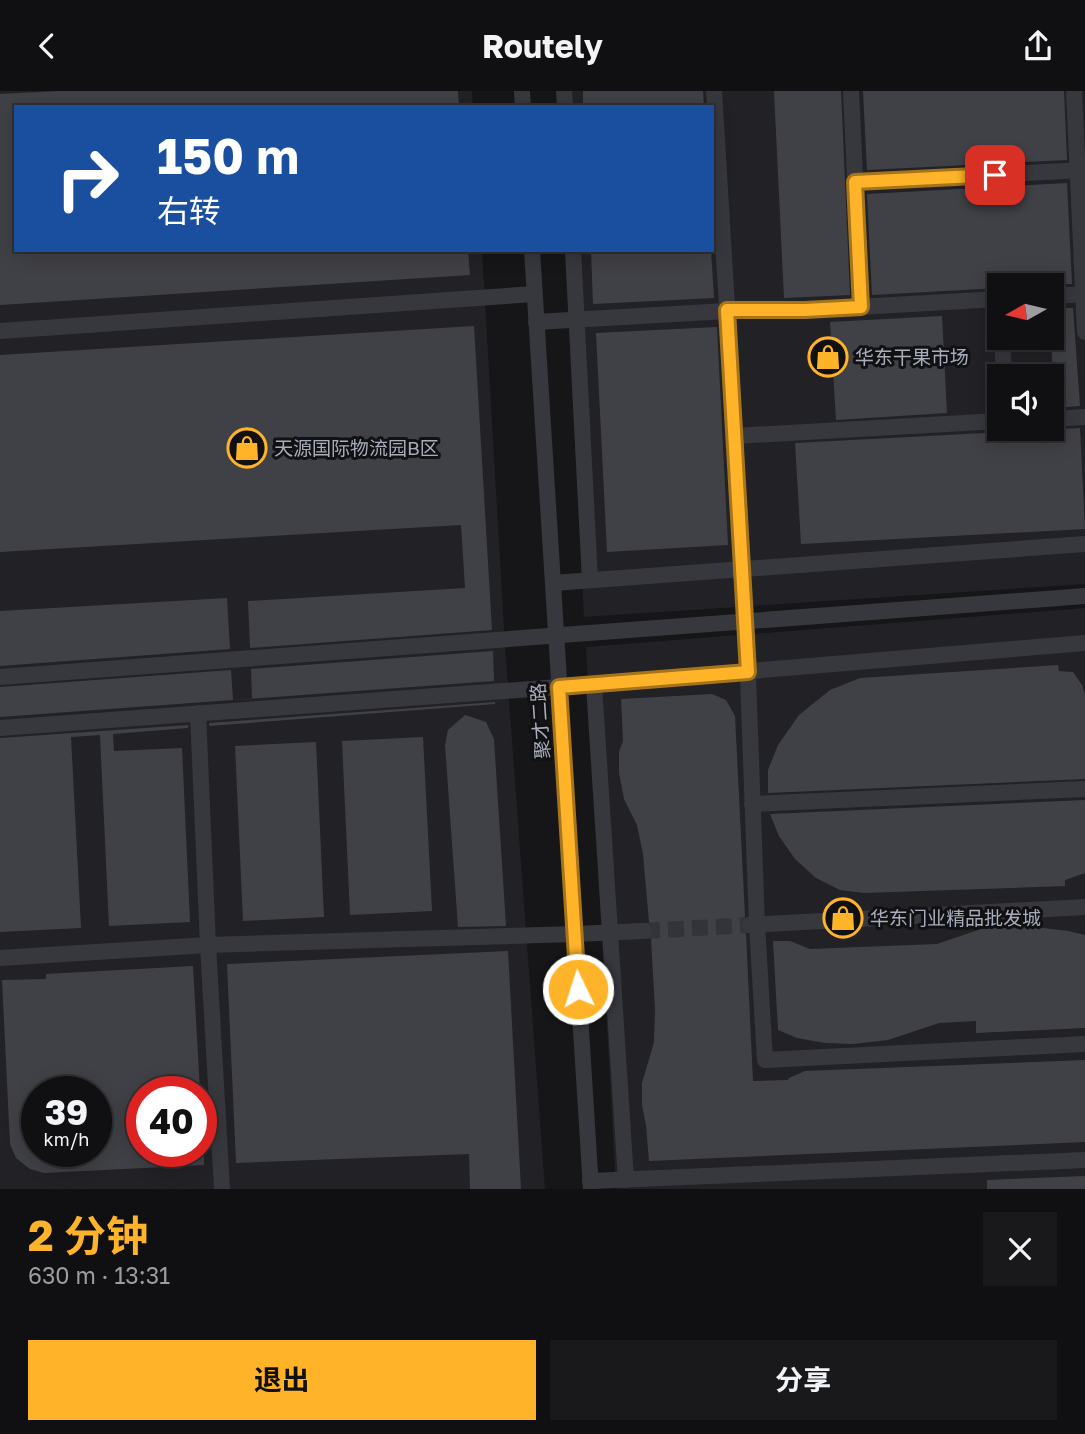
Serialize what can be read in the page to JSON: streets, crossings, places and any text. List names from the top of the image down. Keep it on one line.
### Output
{"streets":{"street":["聚才二路"]},"places":{"shop":["华东干果市场","天源国际物流园B区","华东门业精品批发城"]},"north":"left","page":{"header":"Routely","turn":["150 m","右转"],"speed":"39 km/h","limit":"40","heading":["2 分钟","630 m · 13:31"],"buttons":["退出","分享"]}}
